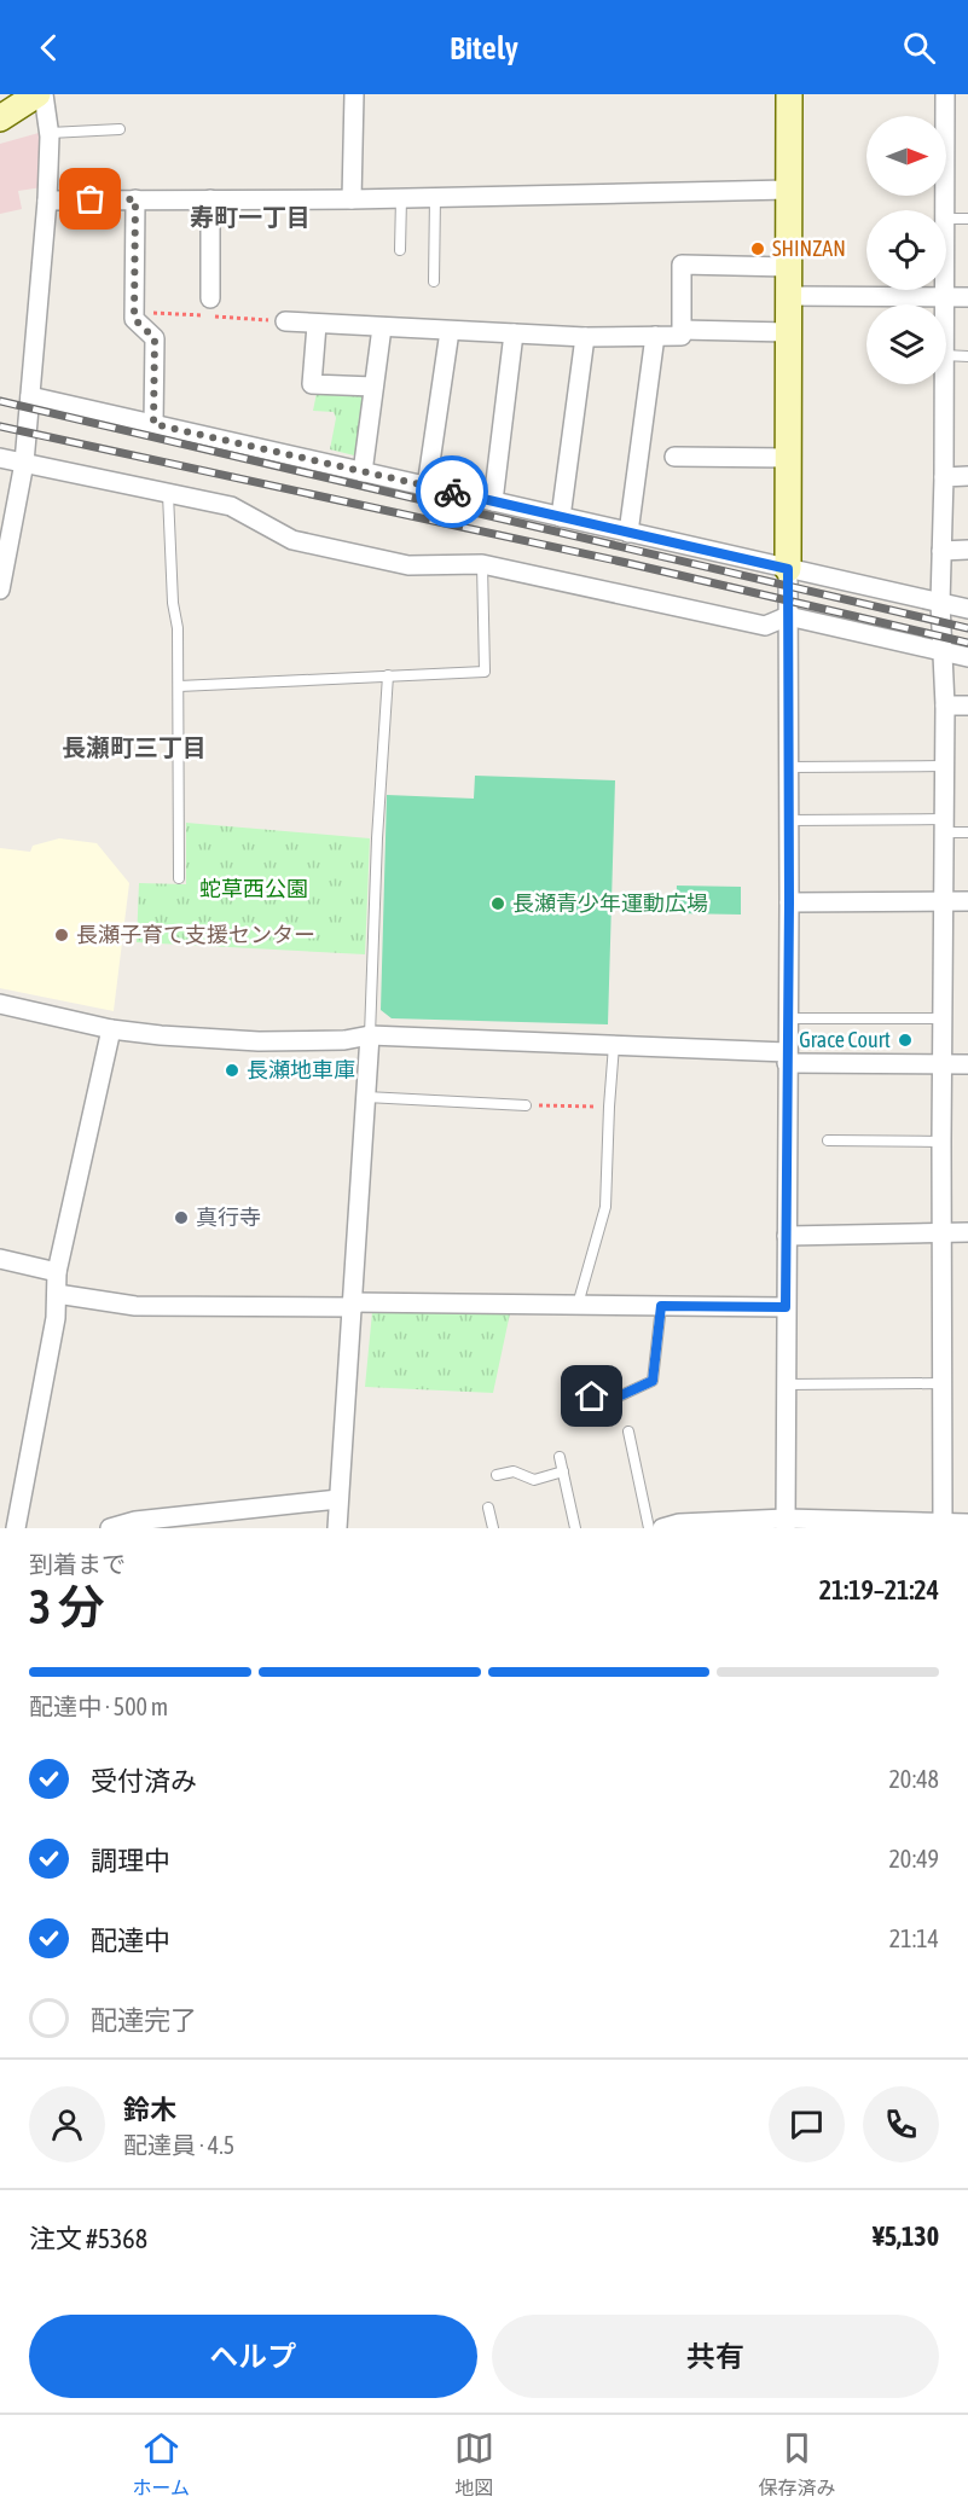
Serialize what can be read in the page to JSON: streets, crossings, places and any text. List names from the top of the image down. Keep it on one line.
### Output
{"districts":["寿町一丁目","長瀬町三丁目"],"parks":["蛇草西公園"],"places":["SHINZAN","長瀬青少年運動広場","長瀬子育て支援センター","Grace Court","長瀬地車庫","真行寺"],"north":"right","page":{"header":"Bitely","heading":["3 分","到着まで","21:19–21:24"],"panel":["鈴木","配達員 · 4.5","注文 #5368","¥5,130"],"bar":"配達中 · 500 m","list":[["受付済み","20:48"],["調理中","20:49"],["配達中","21:14"],"配達完了"],"buttons":["ヘルプ","共有"],"tabs":["ホーム","地図","保存済み"]}}
